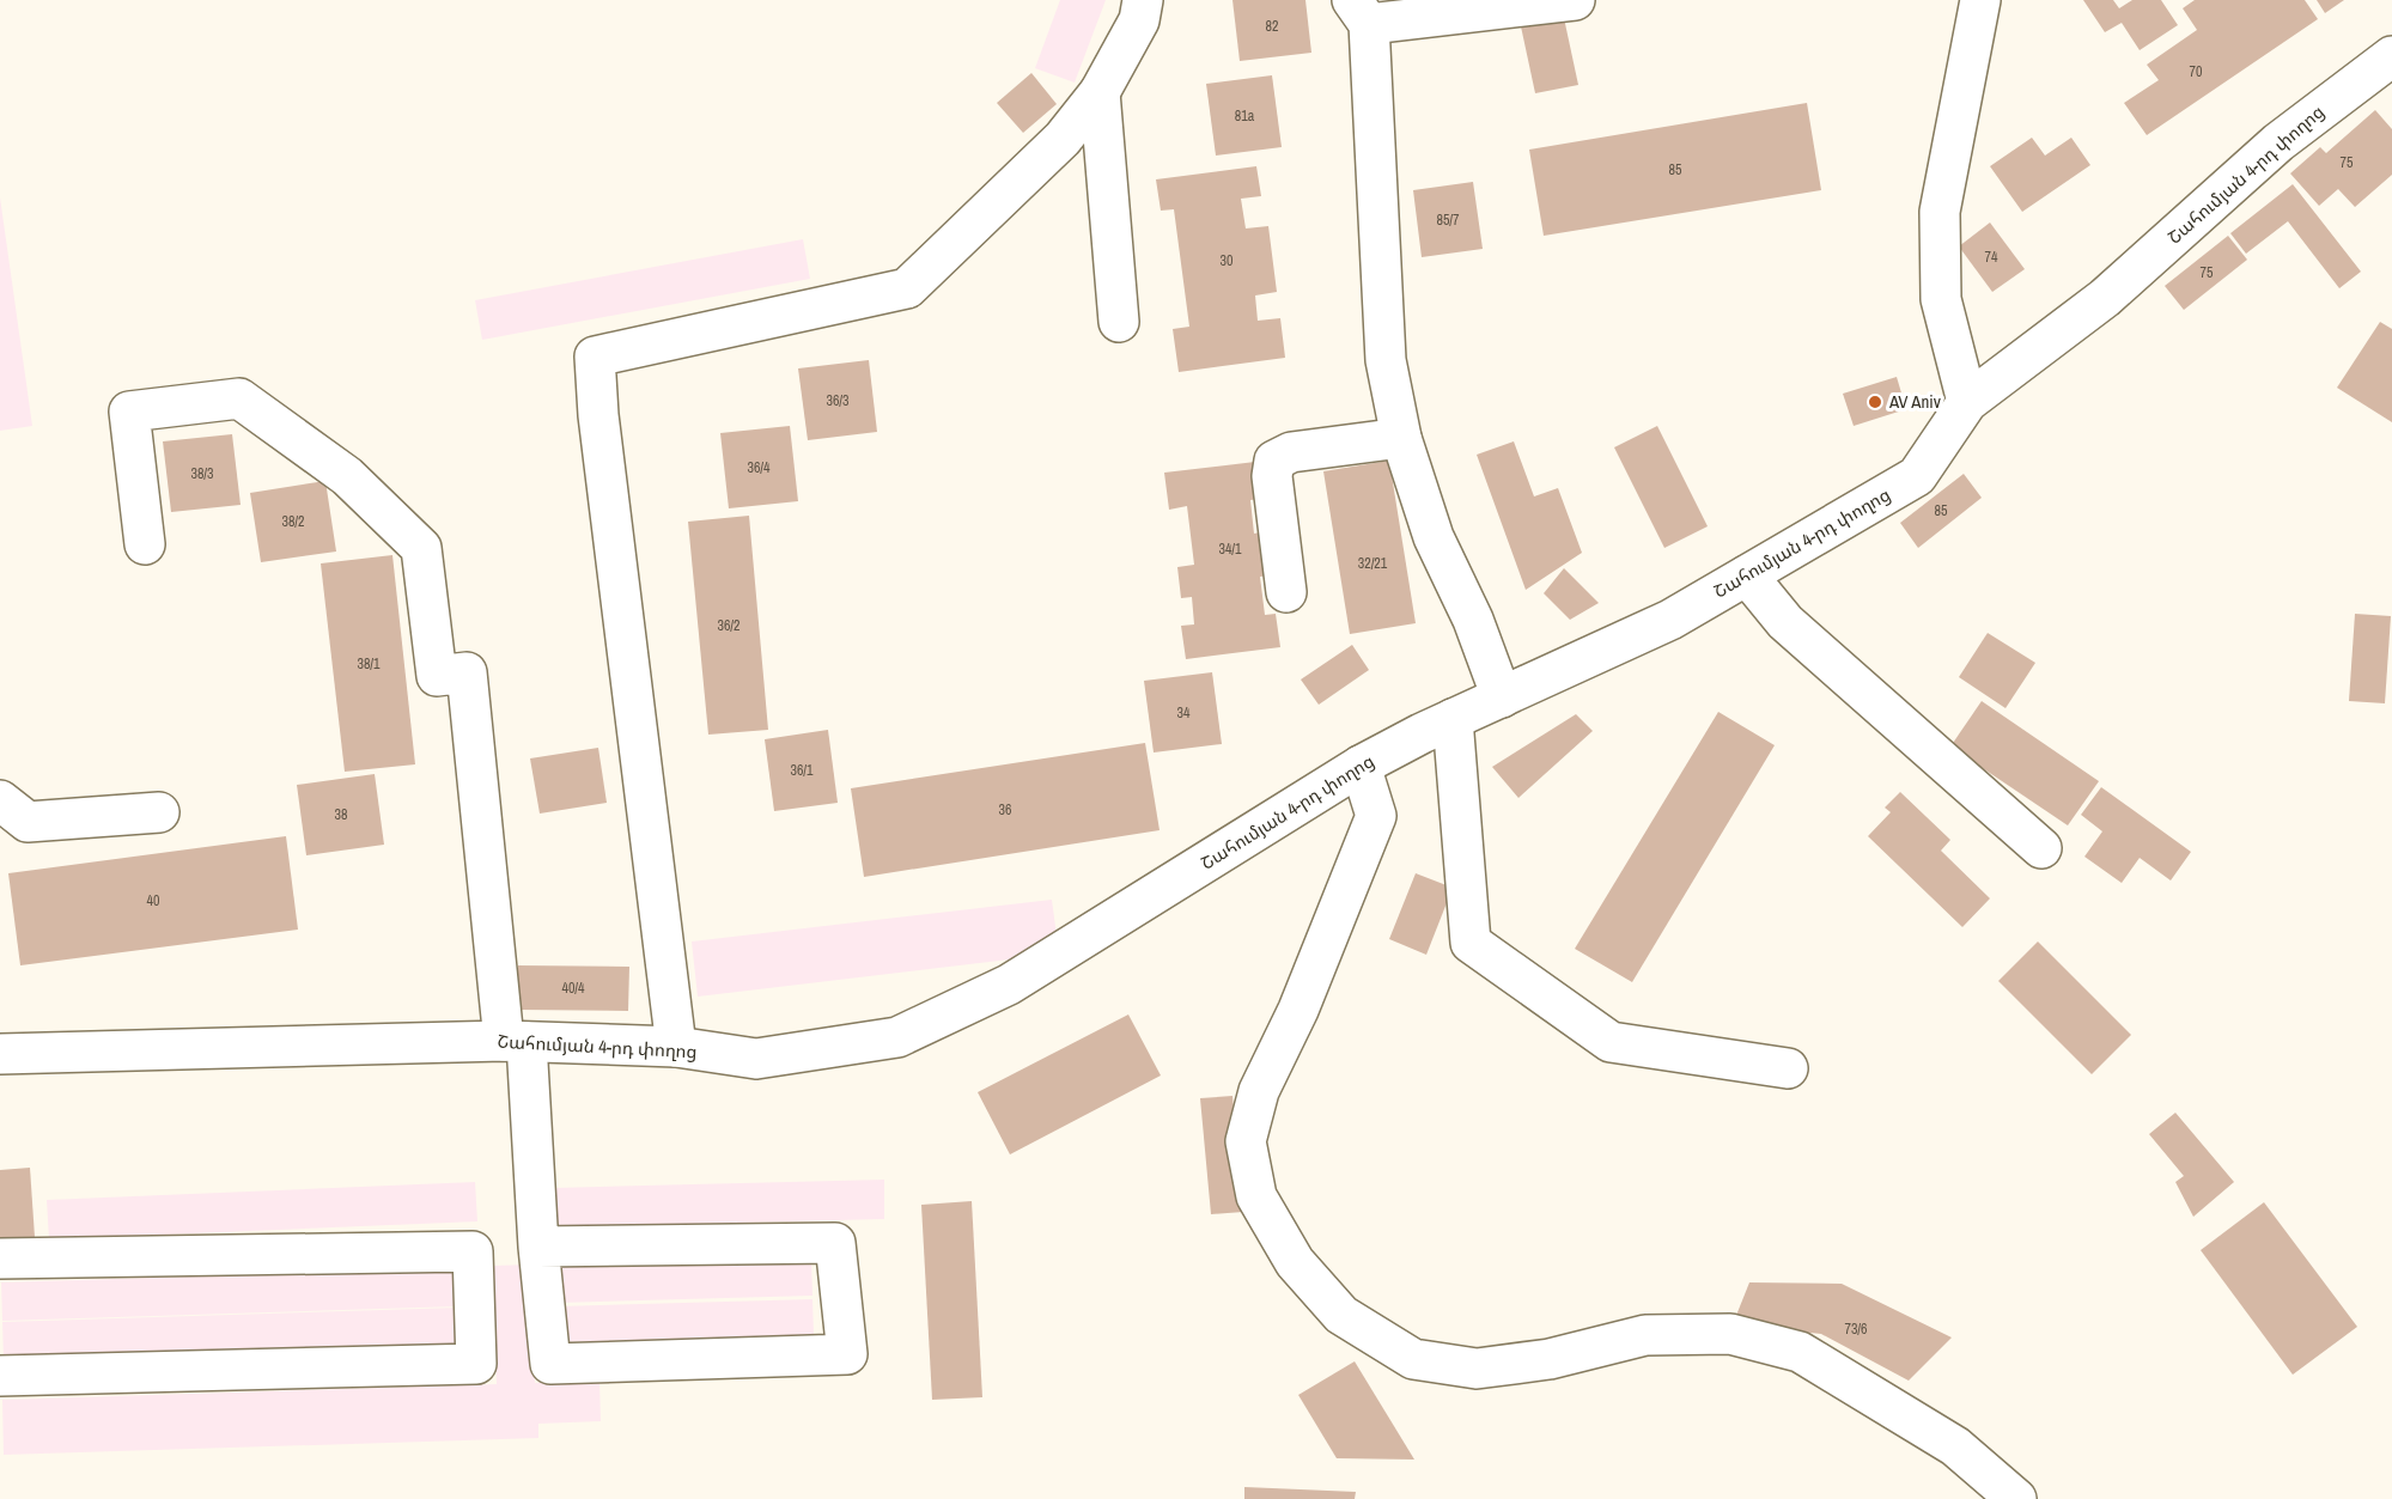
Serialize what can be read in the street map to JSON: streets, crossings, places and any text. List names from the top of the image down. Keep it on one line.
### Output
{"streets":{"street":["Շահումյան 4-րդ փողոց"]},"places":["AV Aniv"],"house_numbers":["82","70","81a","75","85","85/7","74","30","75","36/3","36/4","38/3","85","38/2","34/1","32/21","36/2","38/1","34","36/1","36","38","40","40/4","73/6"]}
